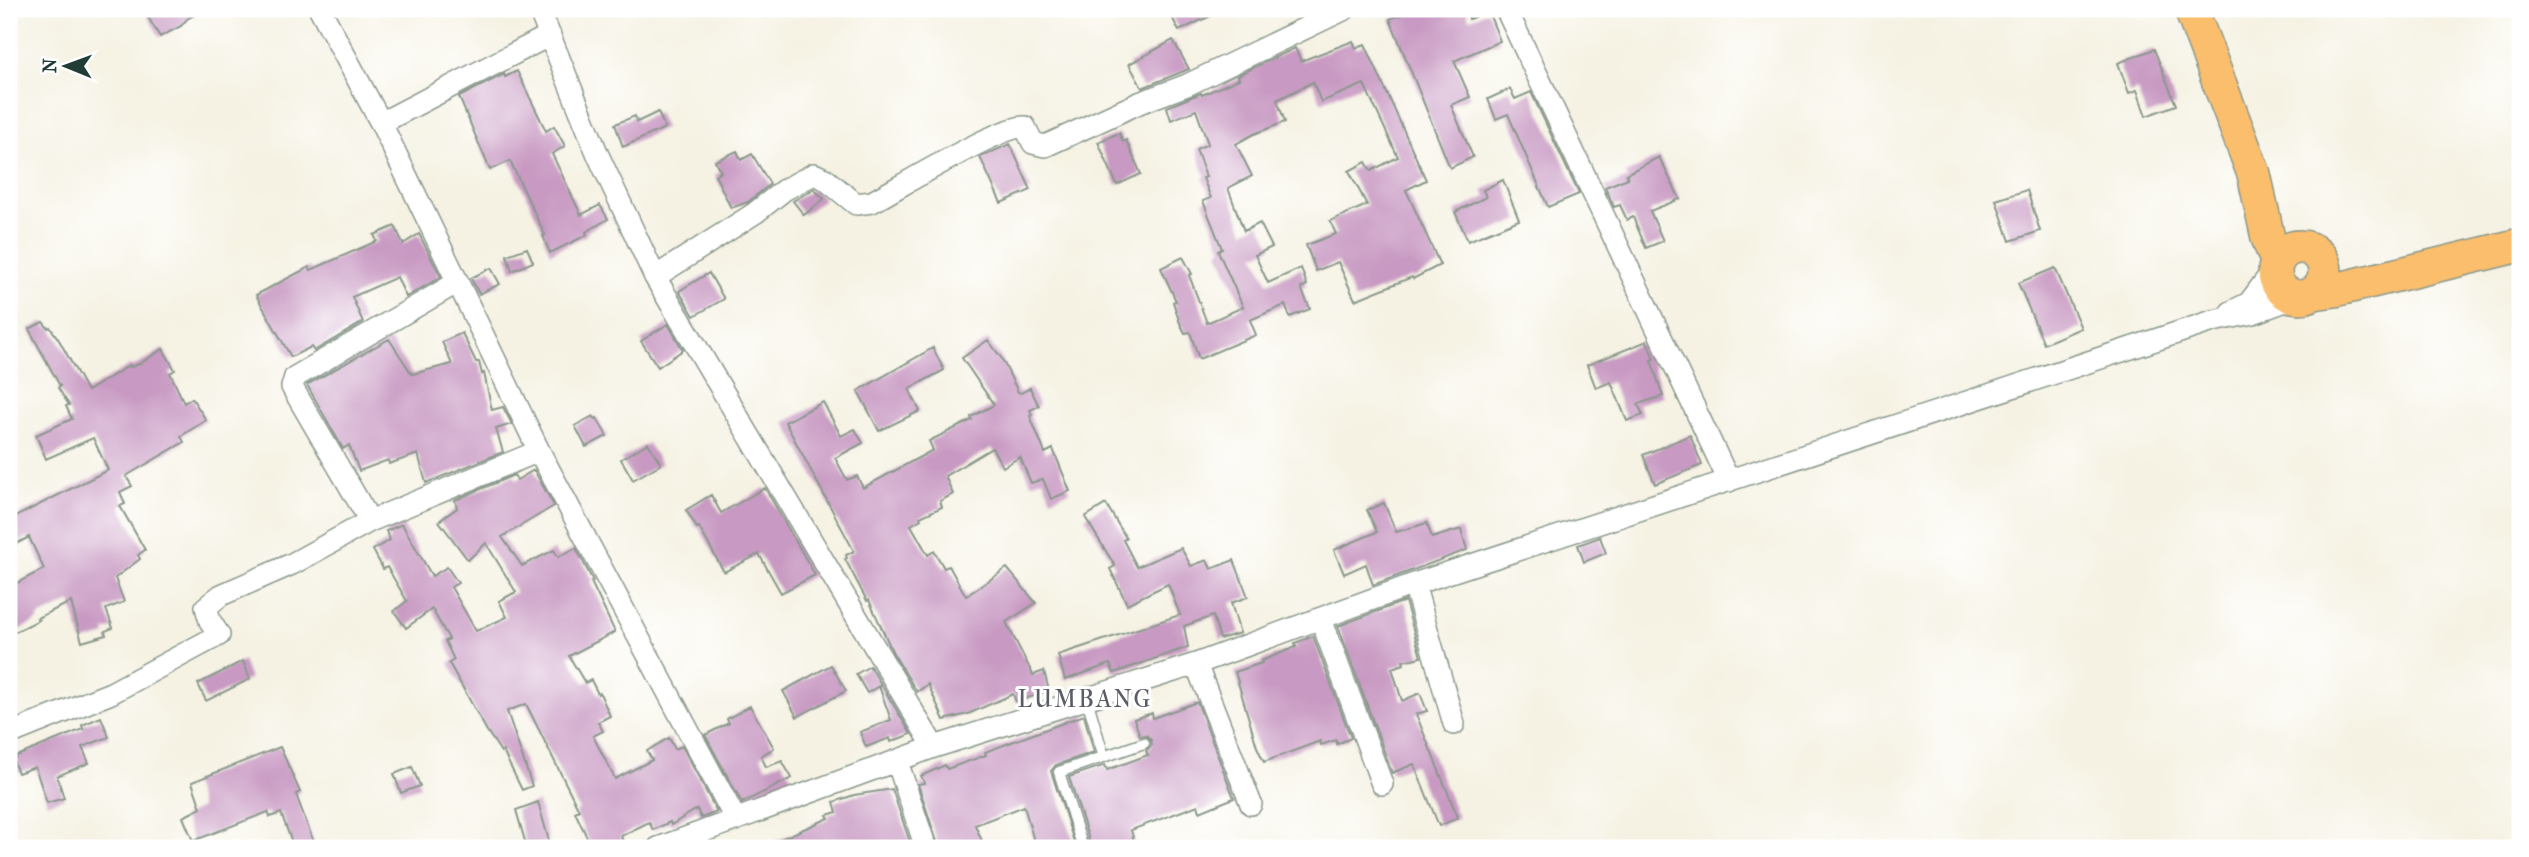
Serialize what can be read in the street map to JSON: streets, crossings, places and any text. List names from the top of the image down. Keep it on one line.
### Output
{"districts":["LUMBANG"],"north":"left"}
